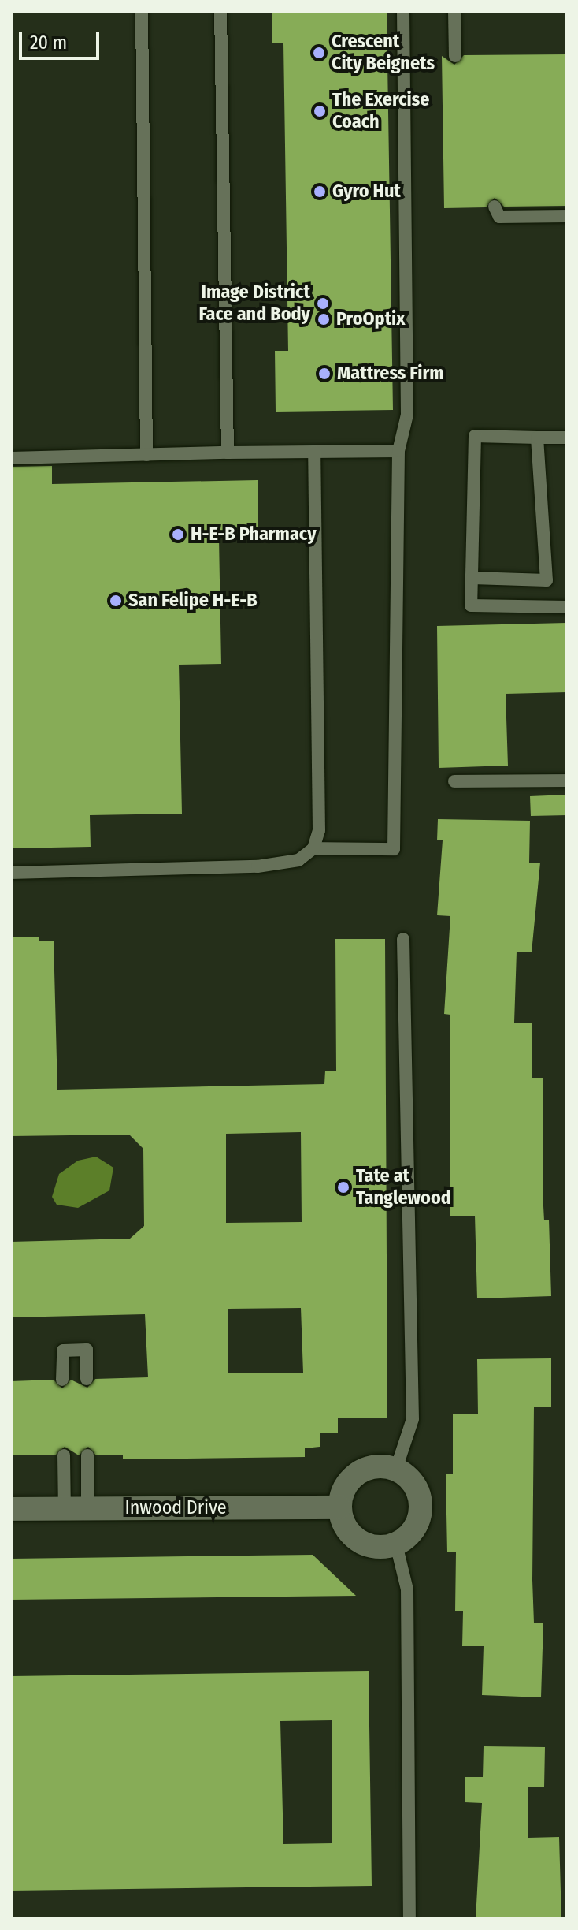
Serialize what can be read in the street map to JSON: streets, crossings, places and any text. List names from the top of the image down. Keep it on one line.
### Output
{"streets":{"street":["Inwood Drive"]},"places":["Crescent City Beignets","The Exercise Coach","Gyro Hut","Image District Face and Body","ProOptix","Mattress Firm","H-E-B Pharmacy","San Felipe H-E-B","Tate at Tanglewood"],"scale_bar":"20 m"}
